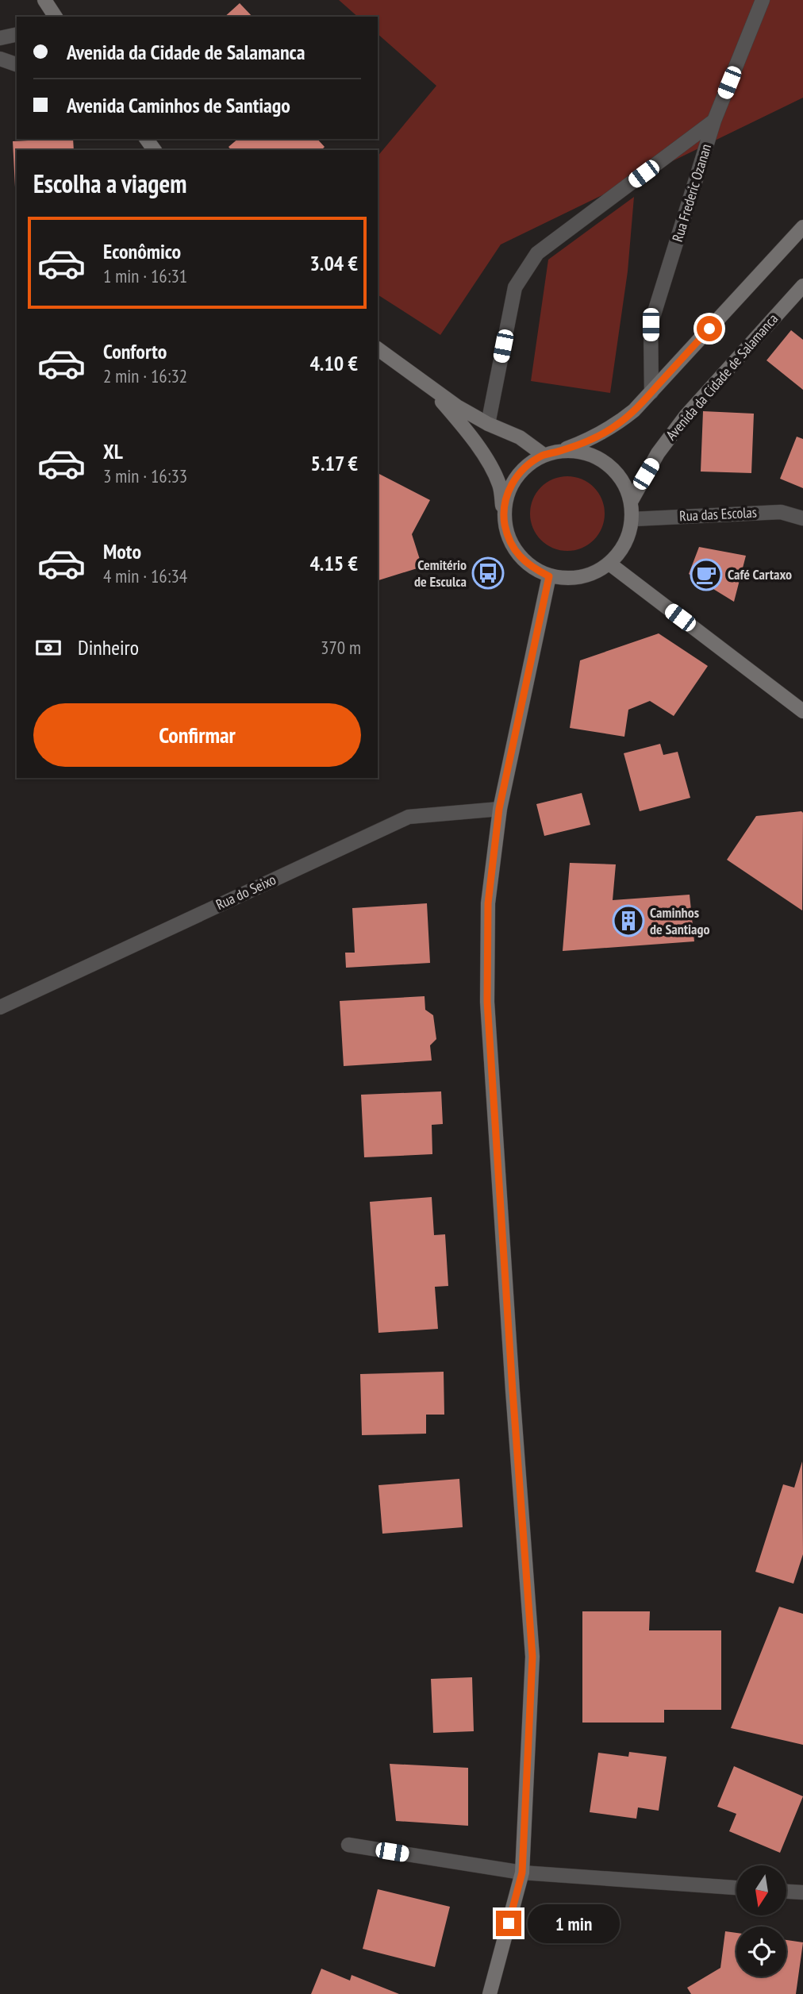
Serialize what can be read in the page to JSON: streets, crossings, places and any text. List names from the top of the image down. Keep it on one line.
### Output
{"streets":{"street":["Rua Frederic Ozanan","Avenida da Cidade de Salamanca","Rua das Escolas","Rua do Seixo"]},"crossings":[["Avenida da Cidade de Salamanca","Rua das Escolas"]],"places":{"bus stop":["Cemitério de Esculca"],"cafe":["Café Cartaxo"],"building":["Caminhos de Santiago"]},"north":"bottom","page":{"banner":["Avenida da Cidade de Salamanca","Avenida Caminhos de Santiago"],"heading":"Escolha a viagem","list":[{"name":"Econômico","note":"1 min · 16:31","value":"3.04 €"},{"name":"Conforto","note":"2 min · 16:32","value":"4.10 €"},{"name":"XL","note":"3 min · 16:33","value":"5.17 €"},{"name":"Moto","note":"4 min · 16:34","value":"4.15 €"}],"pay":["Dinheiro","370 m"],"buttons":"Confirmar","bubble":"1 min"}}
